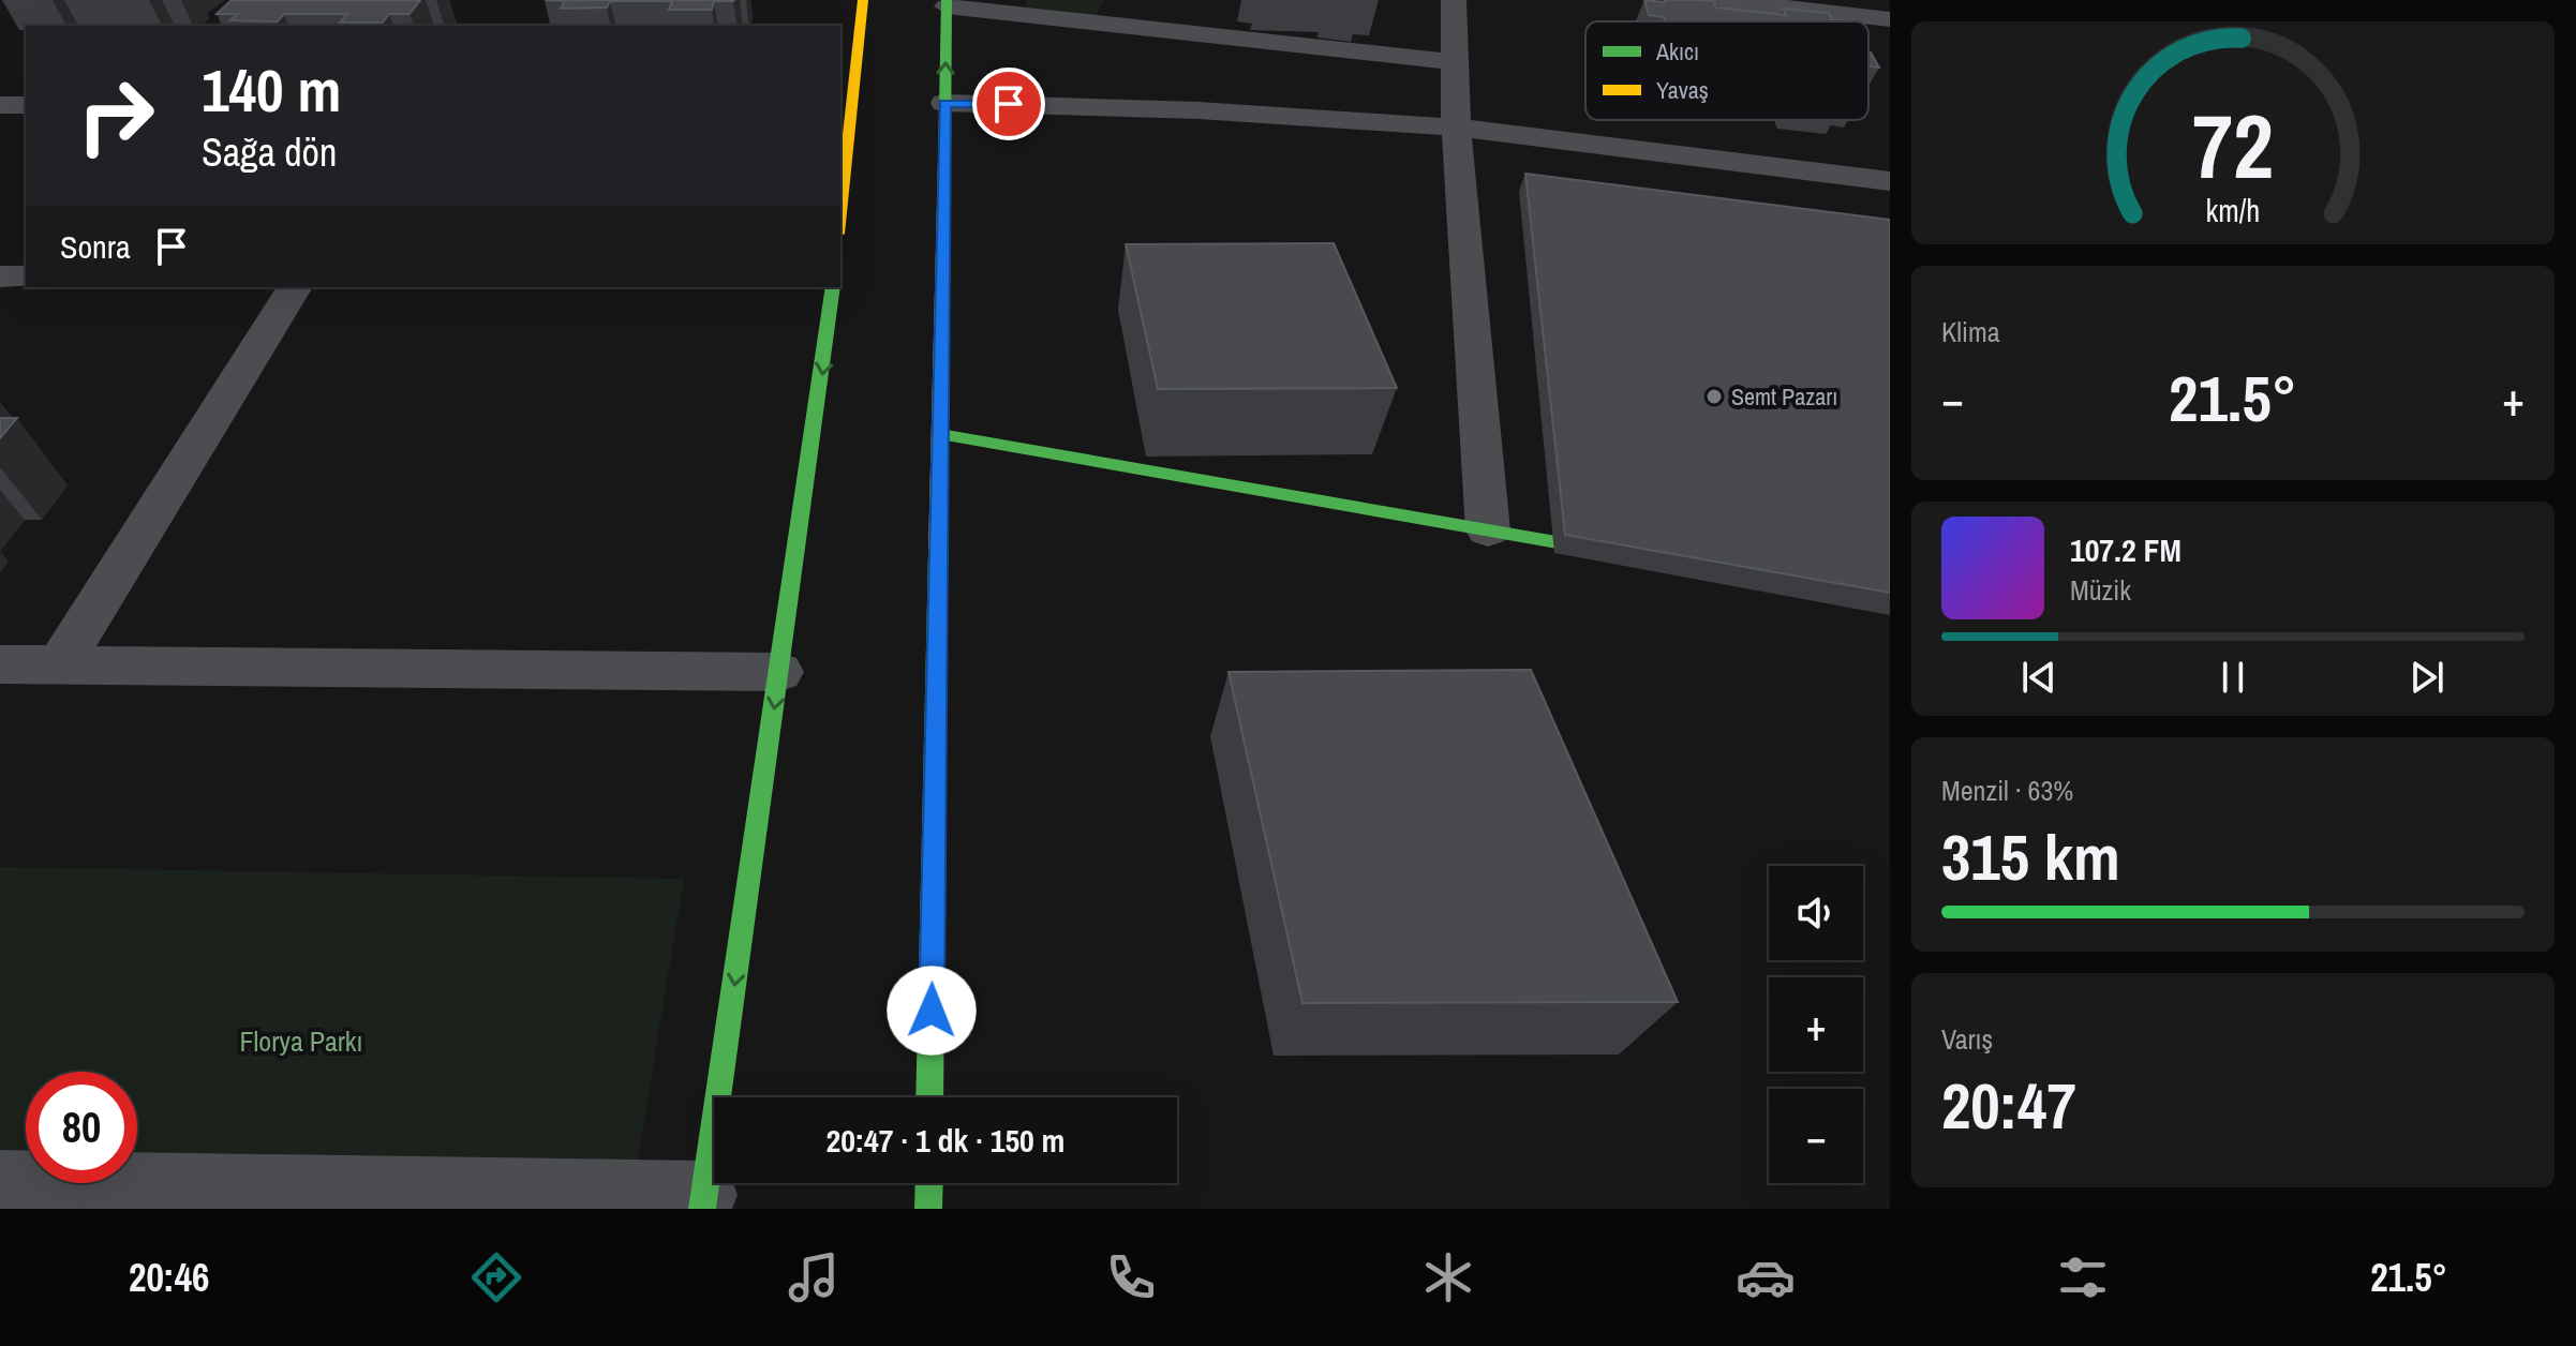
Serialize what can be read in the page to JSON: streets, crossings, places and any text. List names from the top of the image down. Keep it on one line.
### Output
{"parks":["Florya Parkı"],"places":["Semt Pazarı"],"legend":["Akıcı","Yavaş"],"page":{"turn":["140 m","Sağa dön"],"then":"Sonra","tile":["Klima",["Menzil · 63%","315 km"],["Varış","20:47"]],"heat":["−","21.5°","+"],"song":["107.2 FM","Müzik"],"map_buttons":["+","−"],"limit":"80","trip":"20:47 · 1 dk · 150 m","tabs":["20:46","21.5°"],"gauge":["72","km/h"]}}
